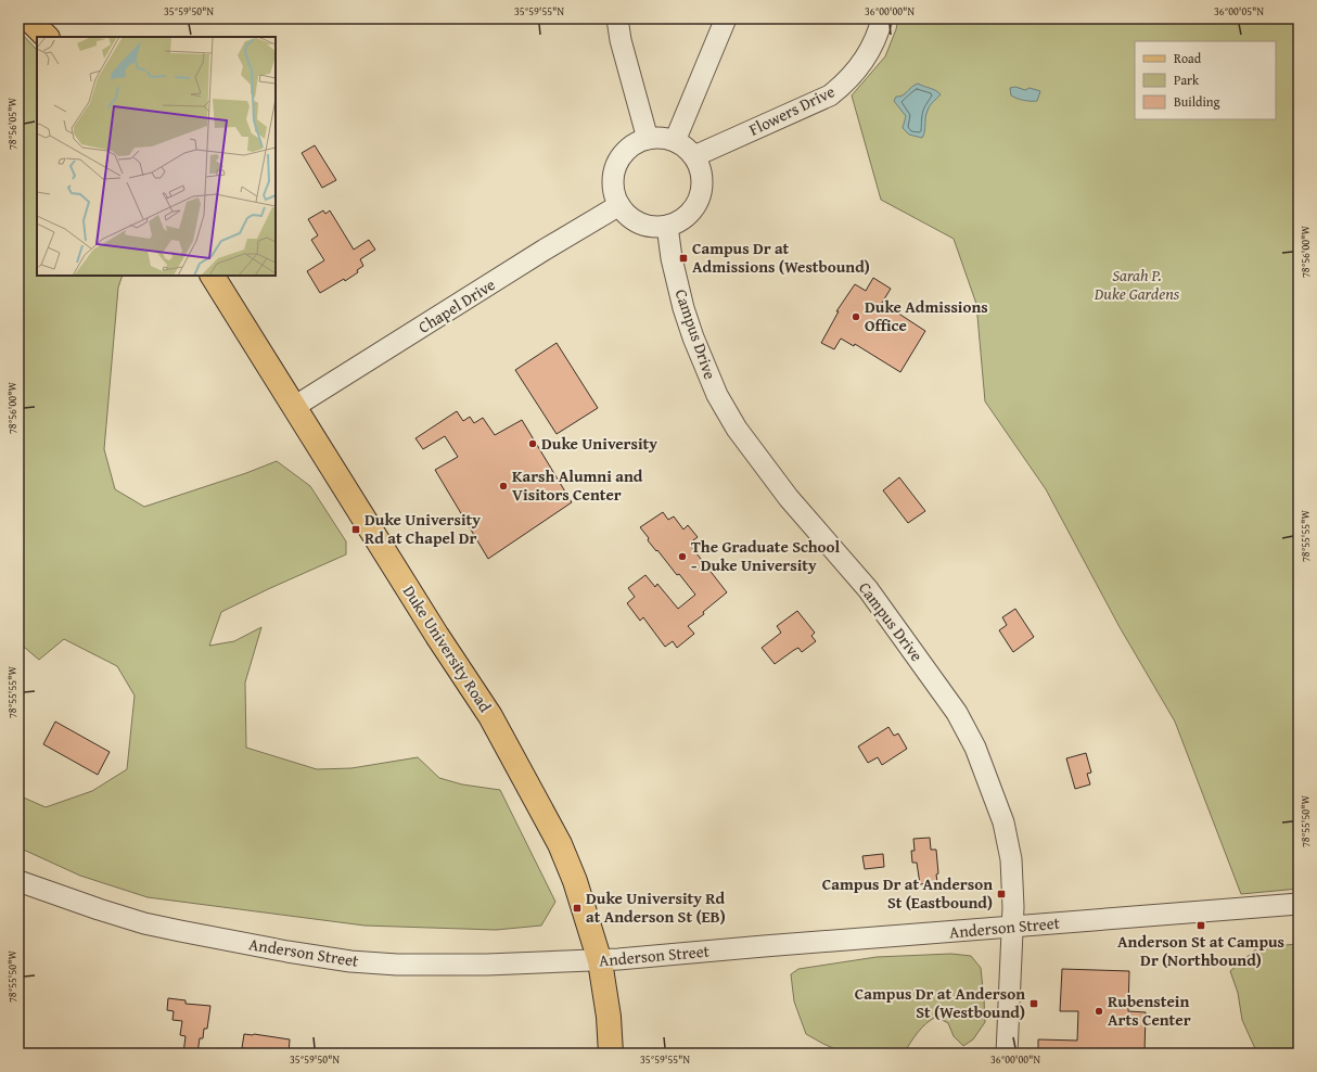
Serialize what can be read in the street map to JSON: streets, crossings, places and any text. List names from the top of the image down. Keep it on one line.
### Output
{"streets":{"main road":["Duke University Road"],"street":["Flowers Drive","Chapel Drive","Campus Drive","Anderson Street"]},"crossings":[["Flowers Drive","Chapel Drive"],["Flowers Drive","Campus Drive"],["Chapel Drive","Campus Drive"],["Chapel Drive","Duke University Road"],["Campus Drive","Anderson Street"],["Duke University Road","Anderson Street"]],"parks":["Sarah P. Duke Gardens"],"places":{"transit":["Campus Dr at Admissions (Westbound)","Duke University Rd at Chapel Dr","Campus Dr at Anderson St (Eastbound)","Duke University Rd at Anderson St (EB)","Anderson St at Campus Dr (Northbound)","Campus Dr at Anderson St (Westbound)"],"other":["Duke Admissions Office","Duke University","Karsh Alumni and Visitors Center","The Graduate School - Duke University","Rubenstein Arts Center"]},"legend":["Road","Park","Building"],"coordinates":["35°59'50\"N","35°59'55\"N","36°00'00\"N","36°00'05\"N","78°56'05\"W","78°56'00\"W","78°55'55\"W","78°55'50\"W"]}
